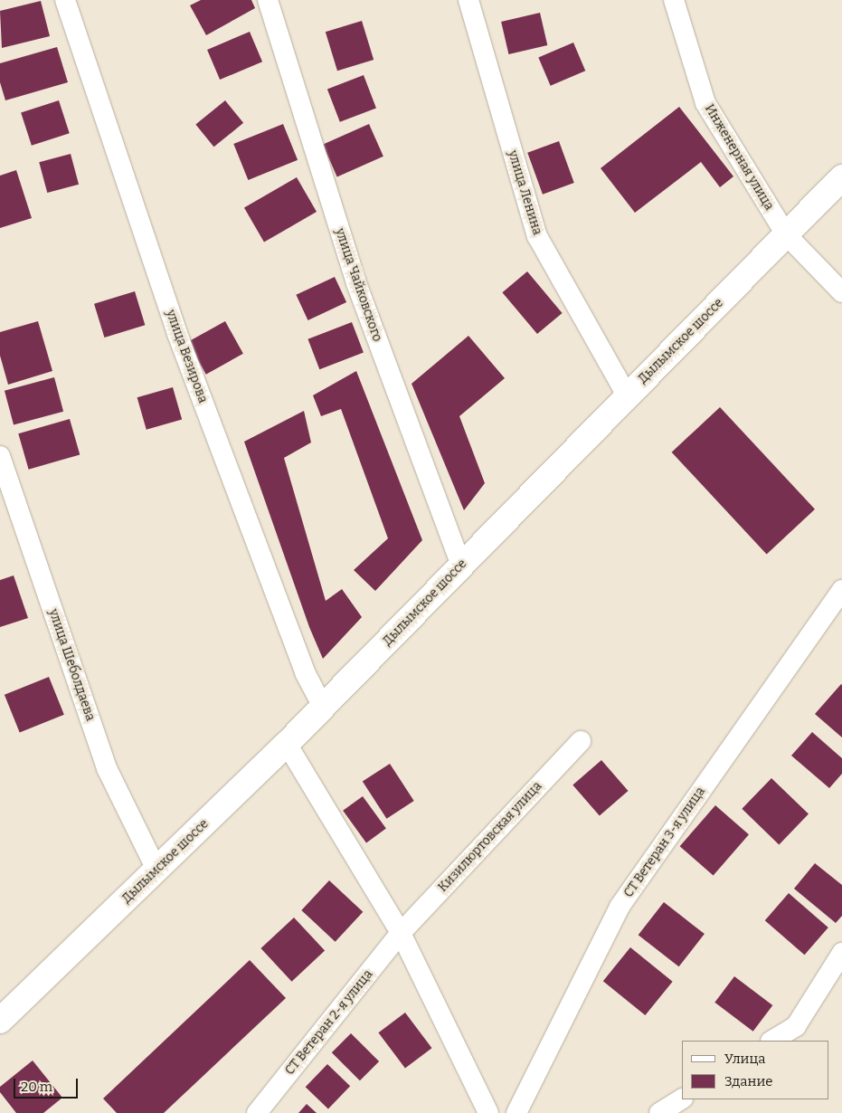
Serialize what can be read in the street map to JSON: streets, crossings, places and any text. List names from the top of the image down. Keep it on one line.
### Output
{"streets":{"main road":["Дылымское шоссе"],"street":["Инженерная улица","улица Ленина","улица Чайковского","улица Везирова","улица Шеболдаева","Кизилюртовская улица","СТ Ветеран 3-я улица","СТ Ветеран 2-я улица"]},"crossings":[["Инженерная улица","Дылымское шоссе"],["улица Ленина","Дылымское шоссе"],["улица Чайковского","Дылымское шоссе"],["Дылымское шоссе","улица Везирова"],["Дылымское шоссе","улица Шеболдаева"],["Кизилюртовская улица","СТ Ветеран 2-я улица"]],"legend":["Улица","Здание"],"scale_bar":"20 m"}
